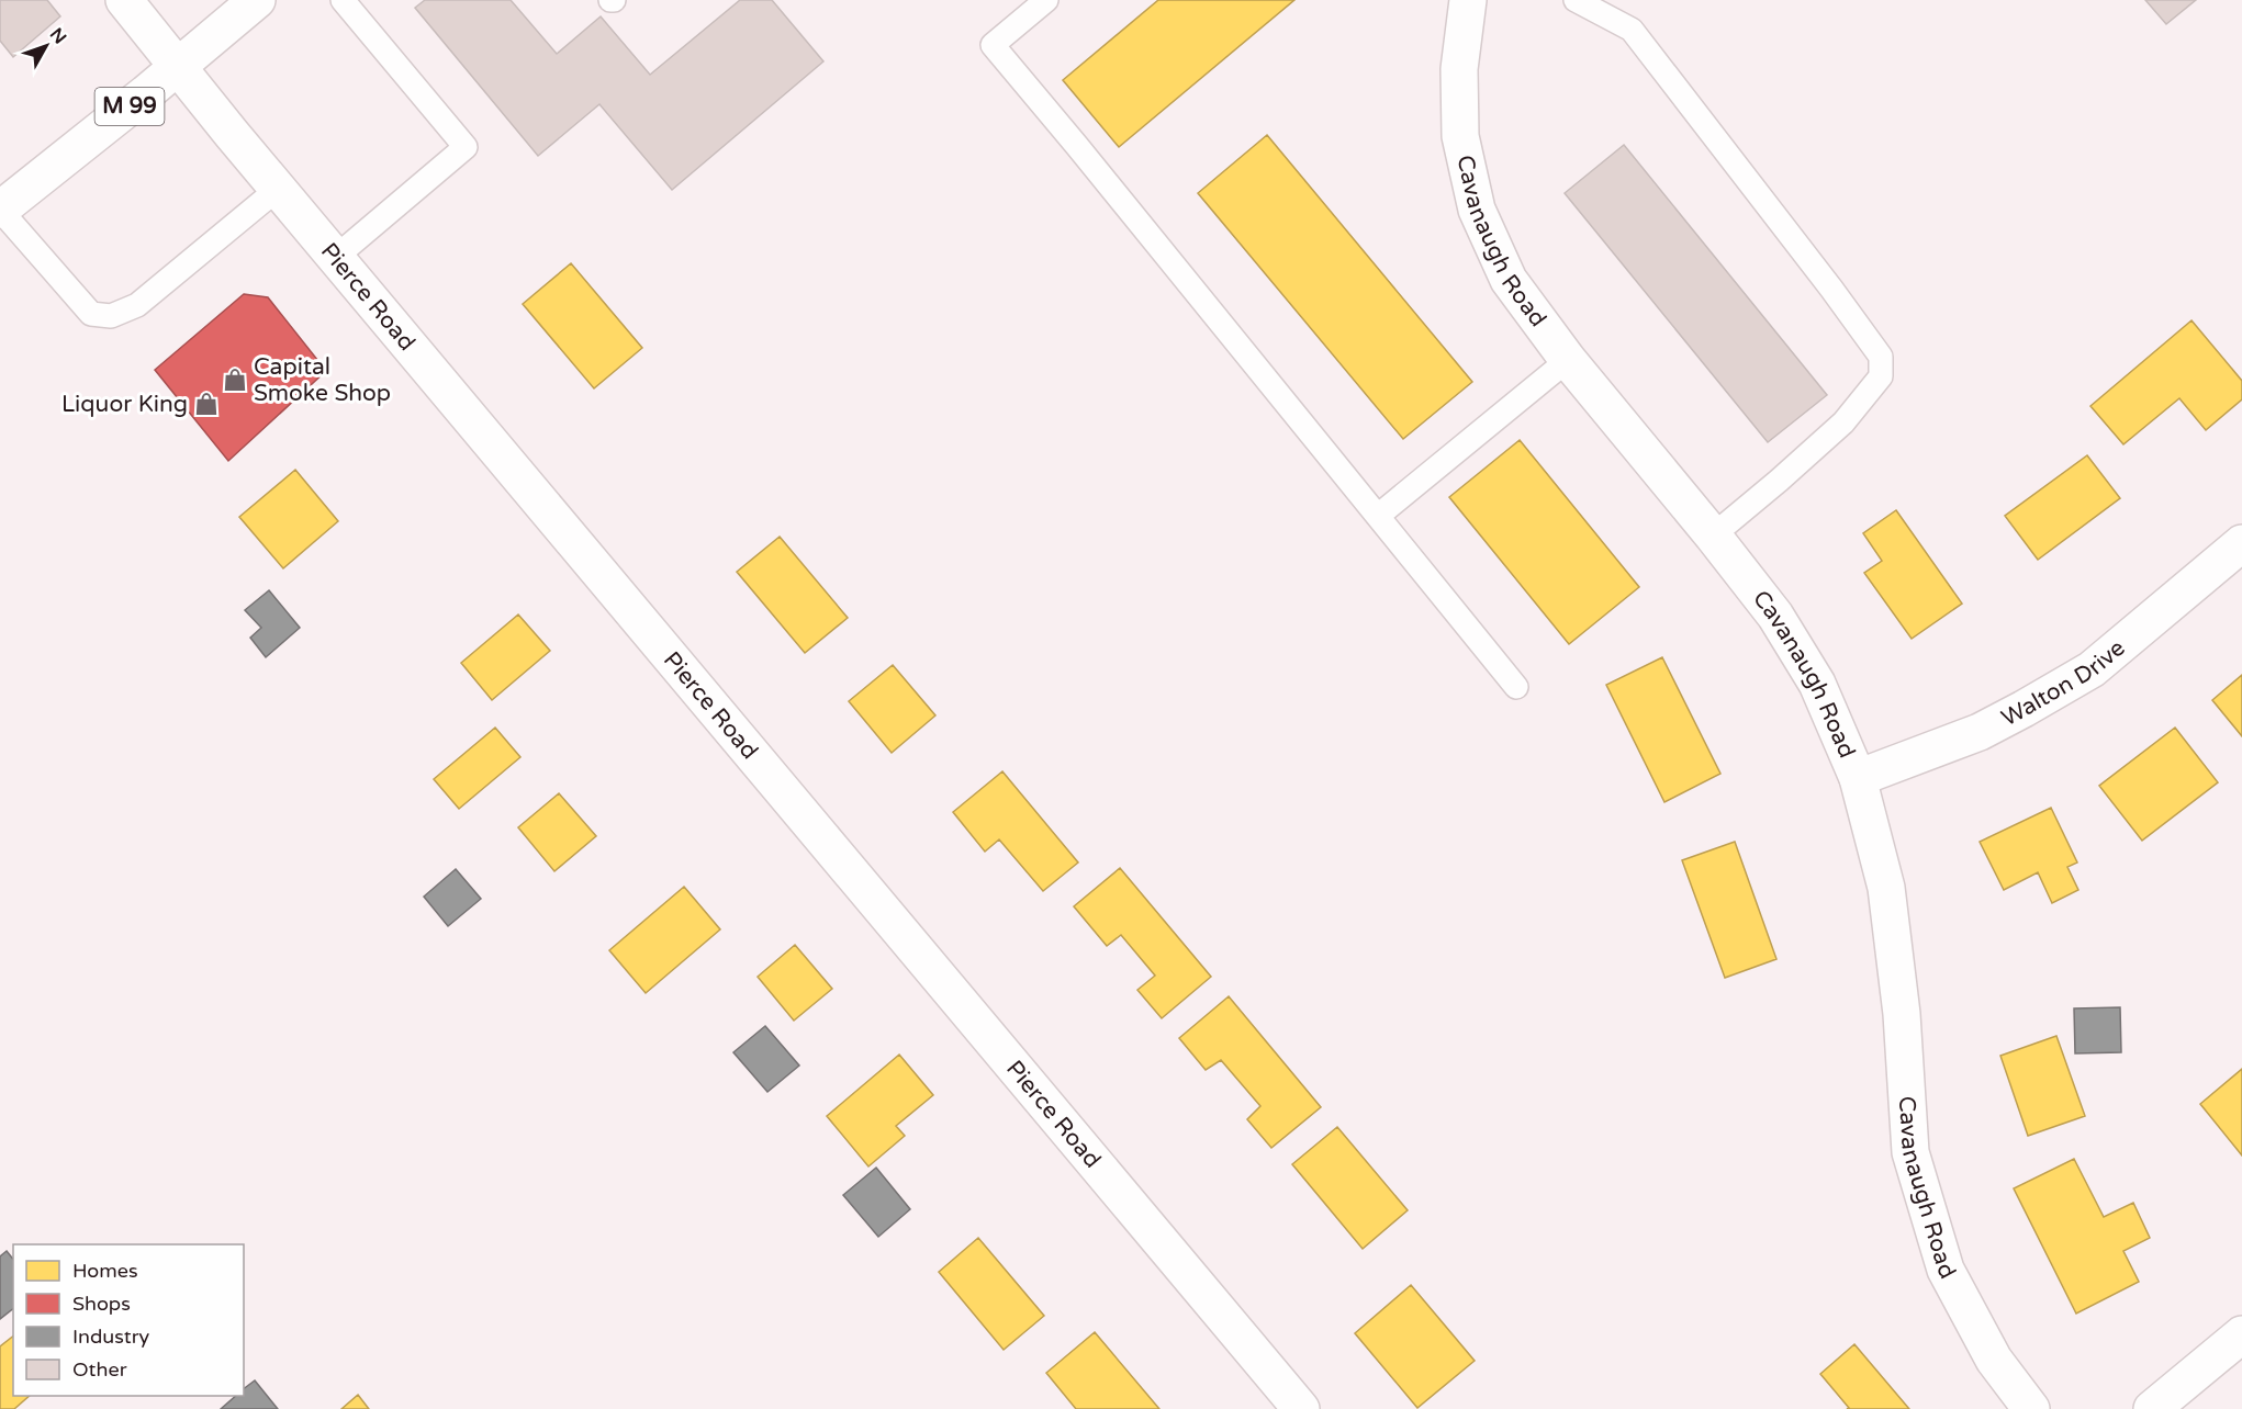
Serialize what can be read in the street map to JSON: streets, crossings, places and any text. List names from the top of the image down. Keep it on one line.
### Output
{"streets":{"street":["M 99","Cavanaugh Road","Pierce Road","Walton Drive"]},"crossings":[["M 99","Pierce Road"],["Cavanaugh Road","Walton Drive"]],"places":{"shop":["Capital Smoke Shop","Liquor King"]},"legend":["Homes","Shops","Industry","Other"],"north":"top right"}
